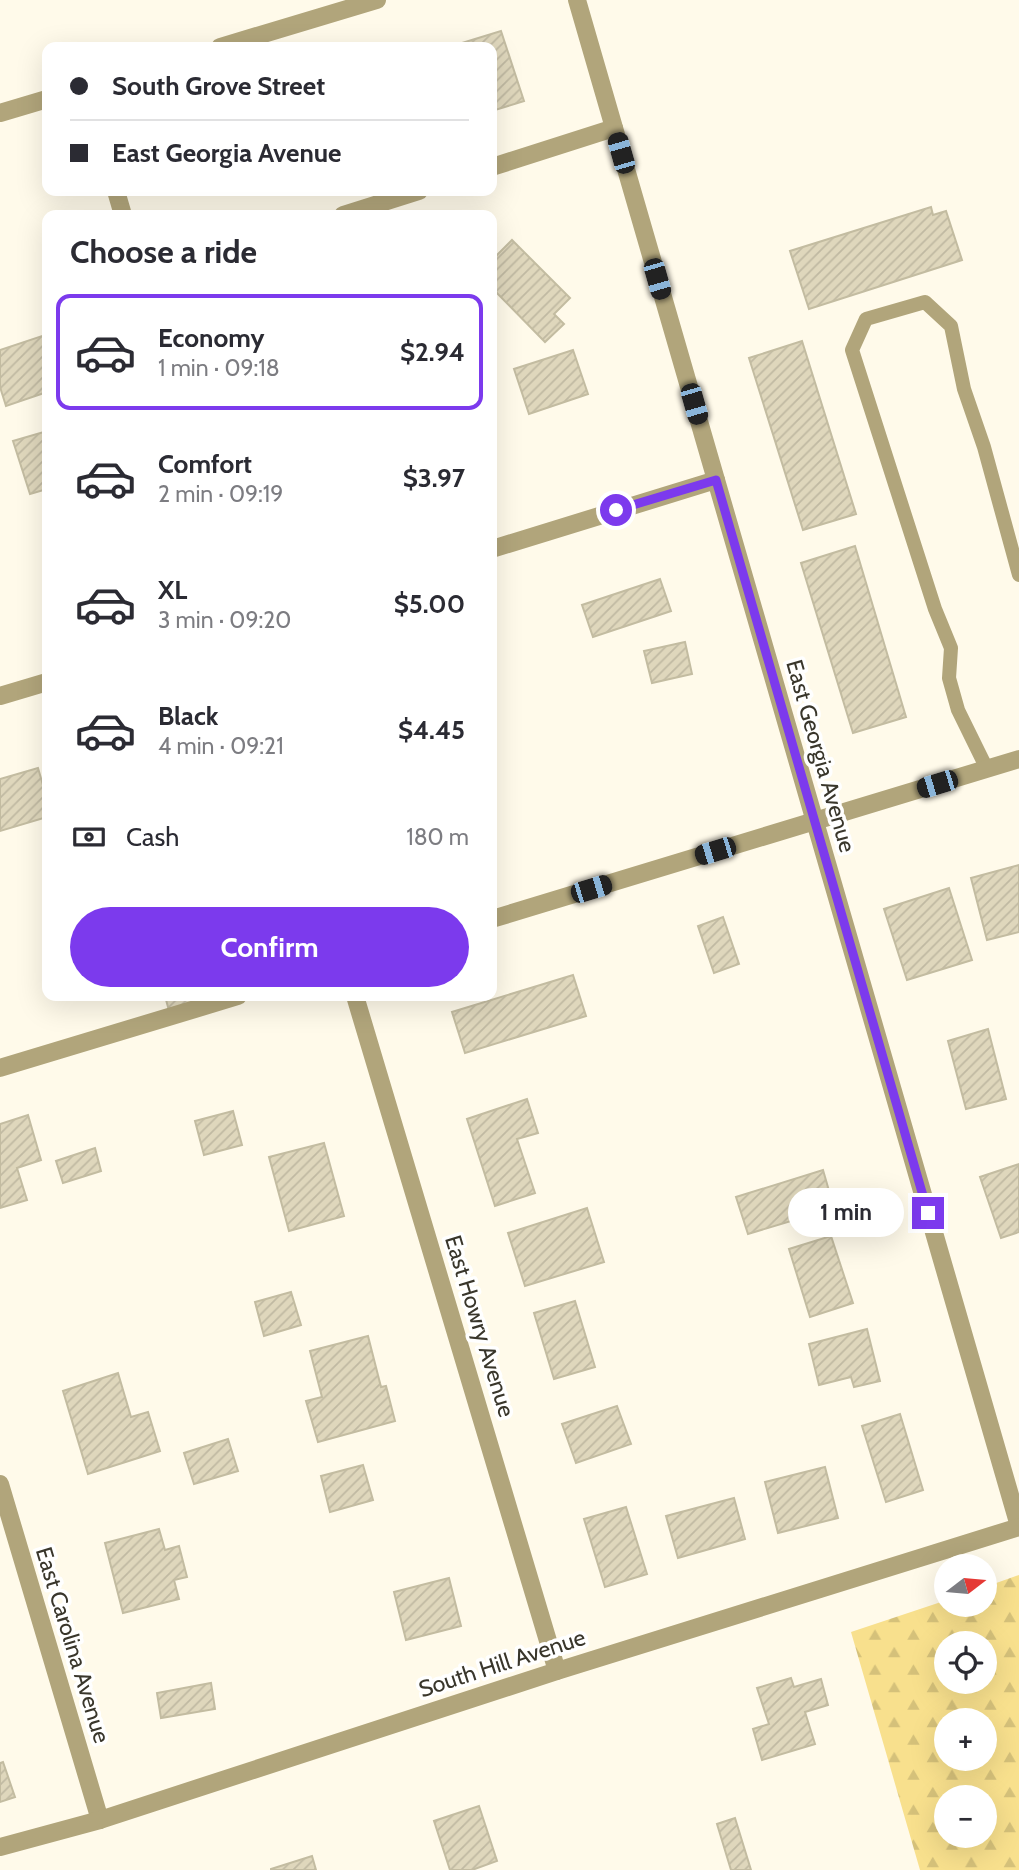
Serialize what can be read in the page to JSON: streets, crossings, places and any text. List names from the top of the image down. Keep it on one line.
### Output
{"streets":{"street":["East Georgia Avenue","East Howry Avenue","East Carolina Avenue","South Hill Avenue"]},"crossings":[["East Georgia Avenue","South Hill Avenue"],["East Howry Avenue","South Hill Avenue"],["East Carolina Avenue","South Hill Avenue"]],"north":"right","page":{"banner":["South Grove Street","East Georgia Avenue"],"heading":"Choose a ride","list":[{"name":"Economy","note":"1 min · 09:18","value":"$2.94"},{"name":"Comfort","note":"2 min · 09:19","value":"$3.97"},{"name":"XL","note":"3 min · 09:20","value":"$5.00"},{"name":"Black","note":"4 min · 09:21","value":"$4.45"}],"pay":["Cash","180 m"],"buttons":"Confirm","bubble":"1 min","map_buttons":["+","−"]}}
